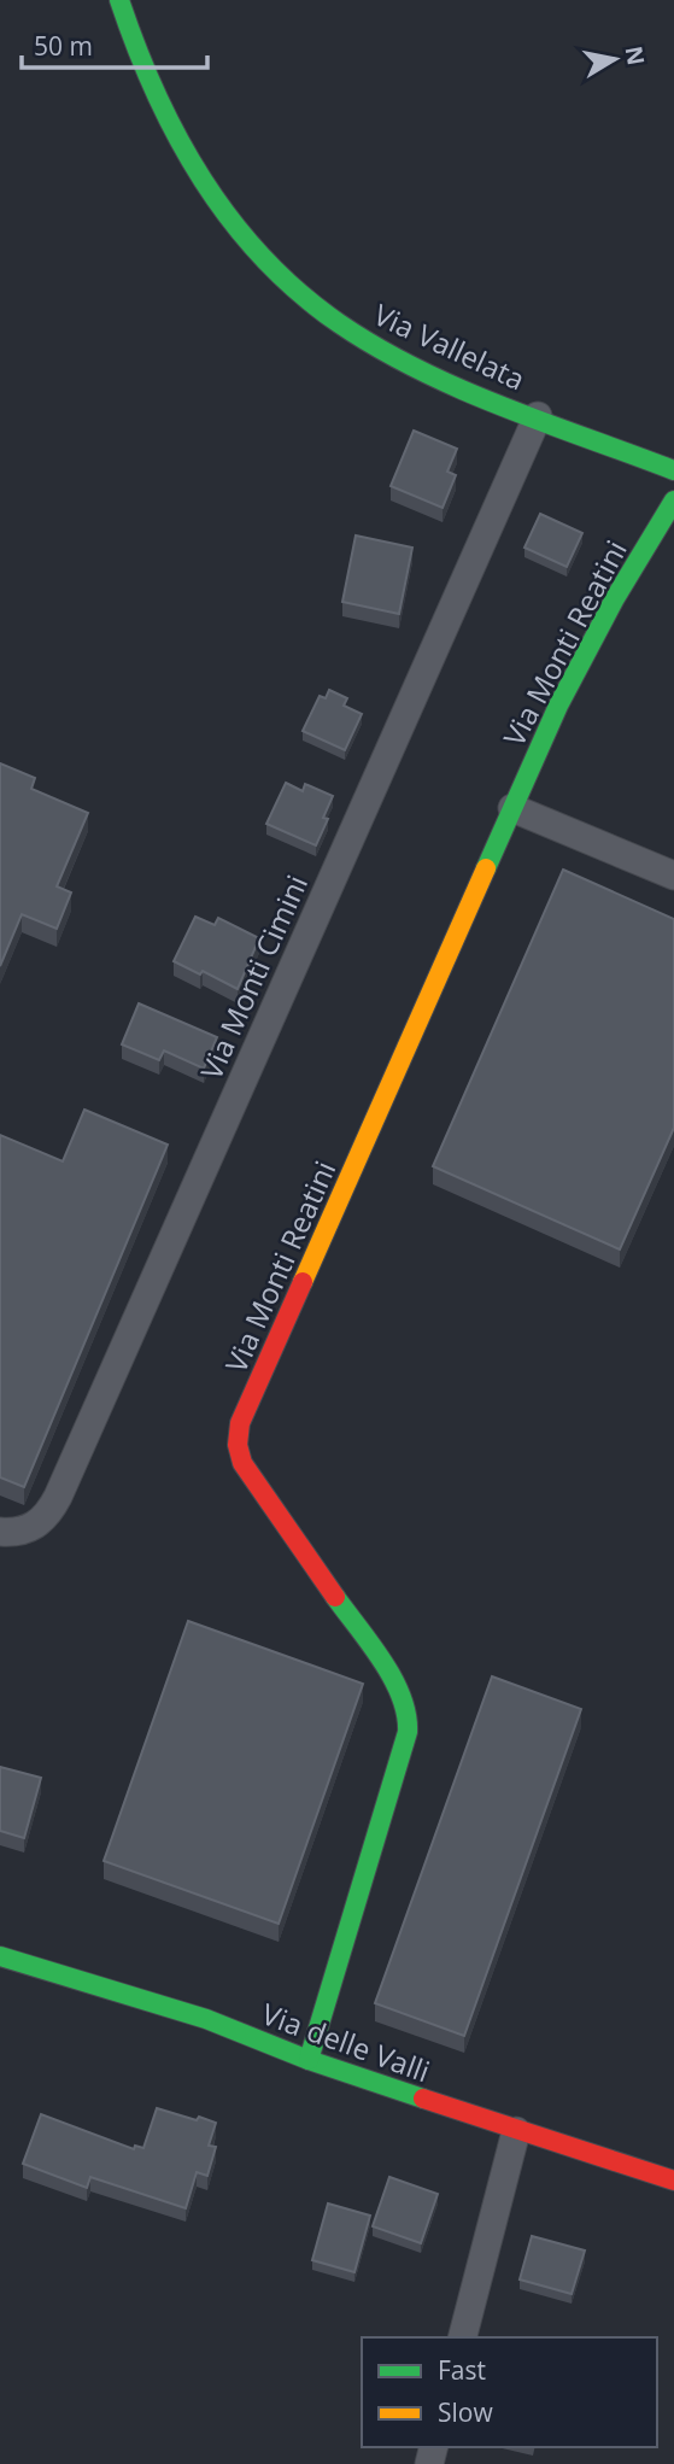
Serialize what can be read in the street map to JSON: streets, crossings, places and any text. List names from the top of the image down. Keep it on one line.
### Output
{"streets":{"street":["Via Vallelata","Via Monti Reatini","Via Monti Cimini","Via delle Valli"]},"crossings":[["Via Vallelata","Via Monti Cimini"],["Via Monti Reatini","Via delle Valli"]],"legend":["Fast","Slow"],"scale_bar":"50 m","north":"right"}
